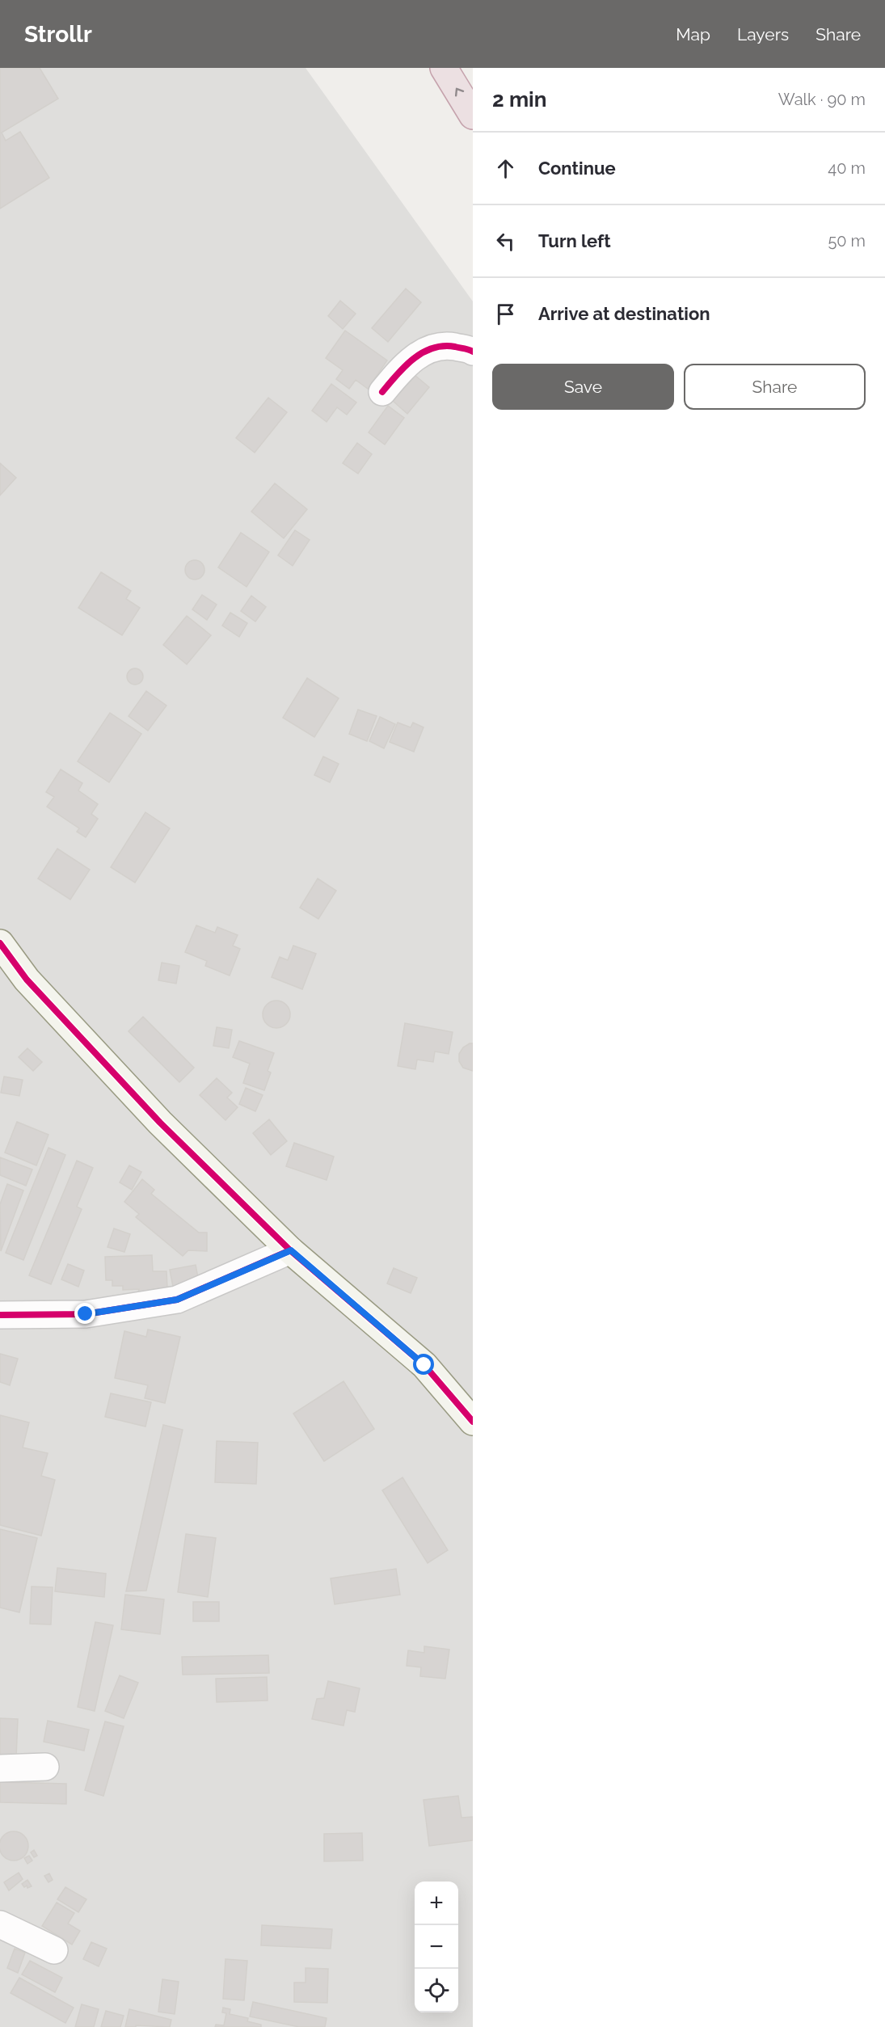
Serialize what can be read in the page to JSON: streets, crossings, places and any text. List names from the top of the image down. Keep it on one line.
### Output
{"page":{"header":"Strollr","nav":["Map","Layers","Share"],"heading":["2 min","Walk · 90 m"],"list":[["Continue","40 m"],["Turn left","50 m"],"Arrive at destination"],"buttons":["Save","Share"],"map_buttons":["+","−"]}}
